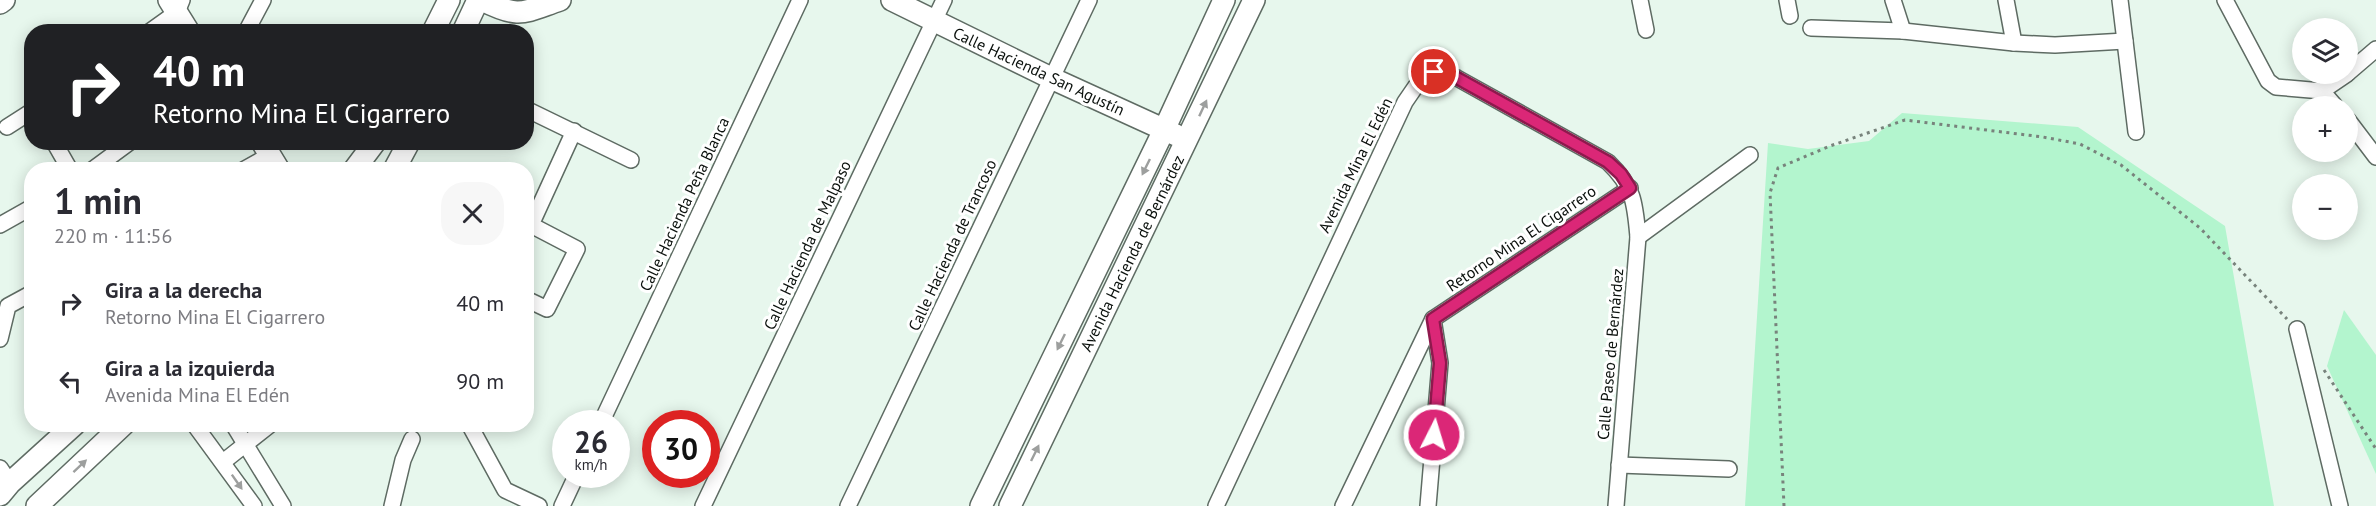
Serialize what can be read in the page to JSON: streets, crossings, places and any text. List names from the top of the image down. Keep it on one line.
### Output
{"streets":{"street":["Calle Hacienda San Agustín","Avenida Mina El Edén","Calle Hacienda Peña Blanca","Retorno Mina El Cigarrero","Calle Hacienda de Malpaso","Calle Hacienda de Trancoso","Avenida Hacienda de Bernárdez","Calle Paseo de Bernárdez"]},"crossings":[["Calle Hacienda San Agustín","Calle Hacienda de Malpaso"],["Calle Hacienda San Agustín","Calle Hacienda de Trancoso"],["Calle Hacienda San Agustín","Avenida Hacienda de Bernárdez"],["Avenida Mina El Edén","Retorno Mina El Cigarrero"],["Avenida Mina El Edén","Calle Paseo de Bernárdez"]],"page":{"map_buttons":["+","−"],"turn":["40 m","Retorno Mina El Cigarrero"],"heading":["1 min","220 m · 11:56"],"list":[{"name":"Gira a la derecha","note":"Retorno Mina El Cigarrero","value":"40 m"},{"name":"Gira a la izquierda","note":"Avenida Mina El Edén","value":"90 m"}],"speed":"26 km/h","limit":"30"}}
